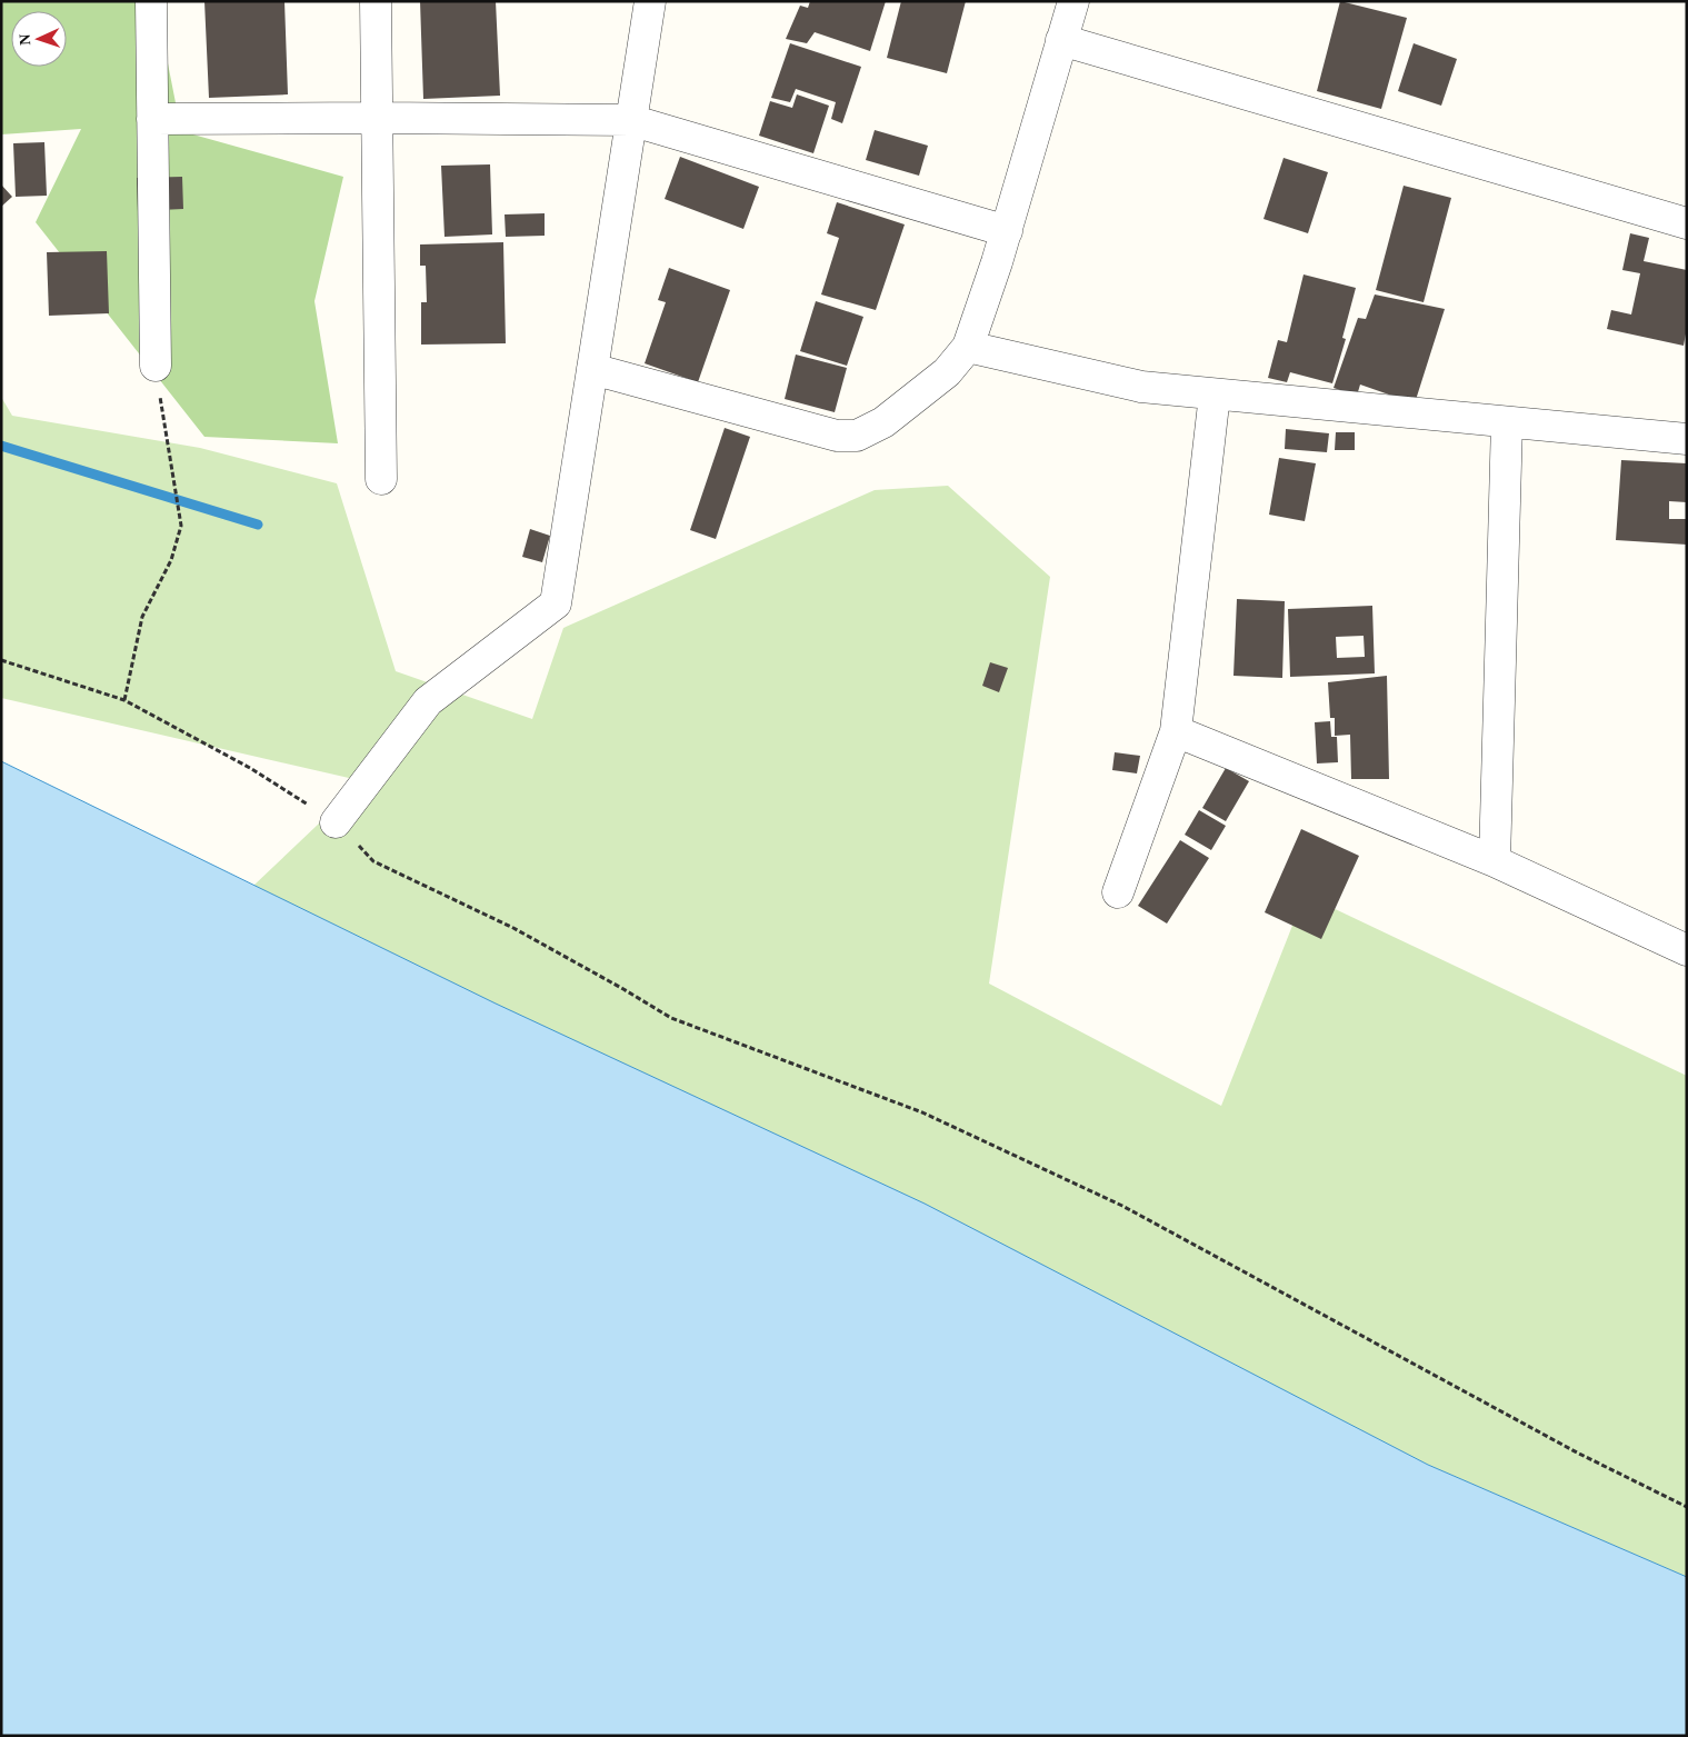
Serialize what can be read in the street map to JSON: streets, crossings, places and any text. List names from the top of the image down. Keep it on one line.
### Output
{"north":"left"}
